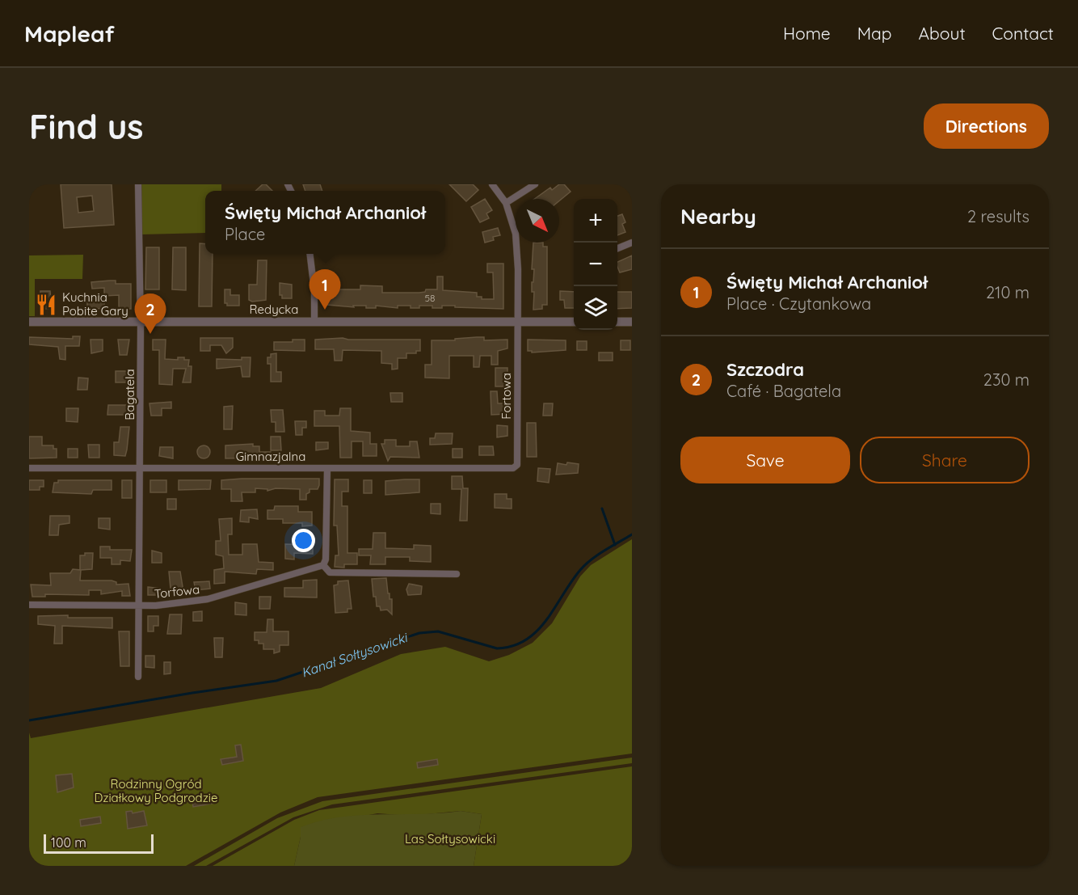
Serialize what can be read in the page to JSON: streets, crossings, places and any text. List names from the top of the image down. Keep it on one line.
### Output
{"streets":{"street":["Redycka","Bagatela","Fortowa","Gimnazjalna","Torfowa"]},"crossings":[["Redycka","Bagatela"],["Redycka","Fortowa"],["Bagatela","Gimnazjalna"],["Bagatela","Torfowa"],["Fortowa","Gimnazjalna"]],"water":["Kanał Sołtysowicki"],"parks":["Rodzinny Ogród Działkowy Podgrodzie","Las Sołtysowicki"],"places":{"restaurant":["Kuchnia Pobite Gary"]},"house_numbers":["58"],"scale_bar":"100 m","north":"bottom right","page":{"header":"Mapleaf","nav":["Home","Map","About","Contact"],"buttons":["Directions",["Save","Share"]],"title":"Find us","heading":["Nearby","2 results"],"popup":["Święty Michał Archanioł","Place"],"map_buttons":["+","−"],"list":[{"mark":"1","name":"Święty Michał Archanioł","note":"Place · Czytankowa","value":"210 m"},{"mark":"2","name":"Szczodra","note":"Café · Bagatela","value":"230 m"}],"pins":["1","2"],"scale":"100 m"}}
